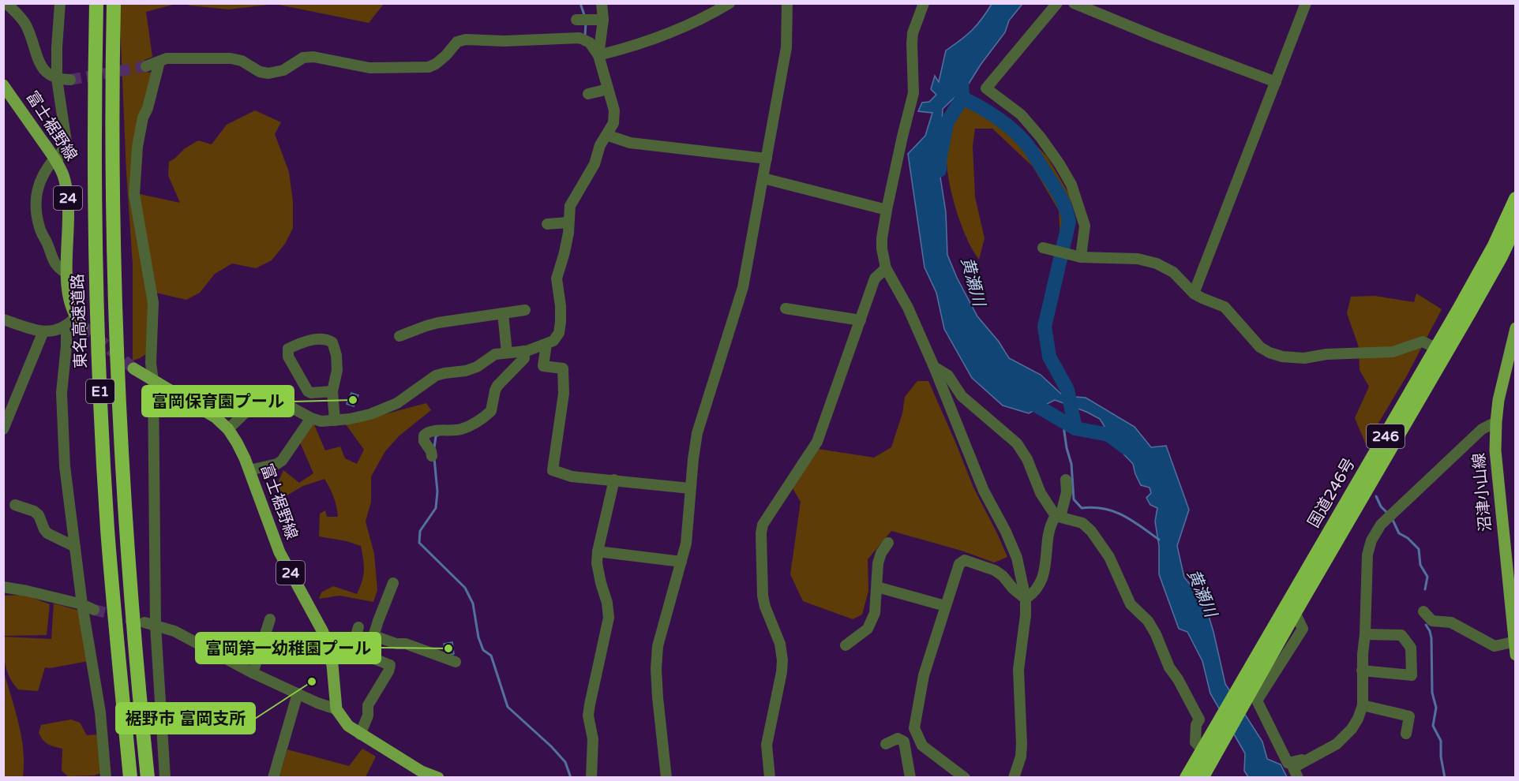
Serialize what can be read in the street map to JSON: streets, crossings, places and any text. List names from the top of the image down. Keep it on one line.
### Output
{"streets":{"highway":["東名高速道路","E1","246","国道246号"],"main road":["富士裾野線","24","沼津小山線"]},"water":["黄瀬川"],"places":["富岡保育園プール","富岡第一幼稚園プール","裾野市 富岡支所"]}
